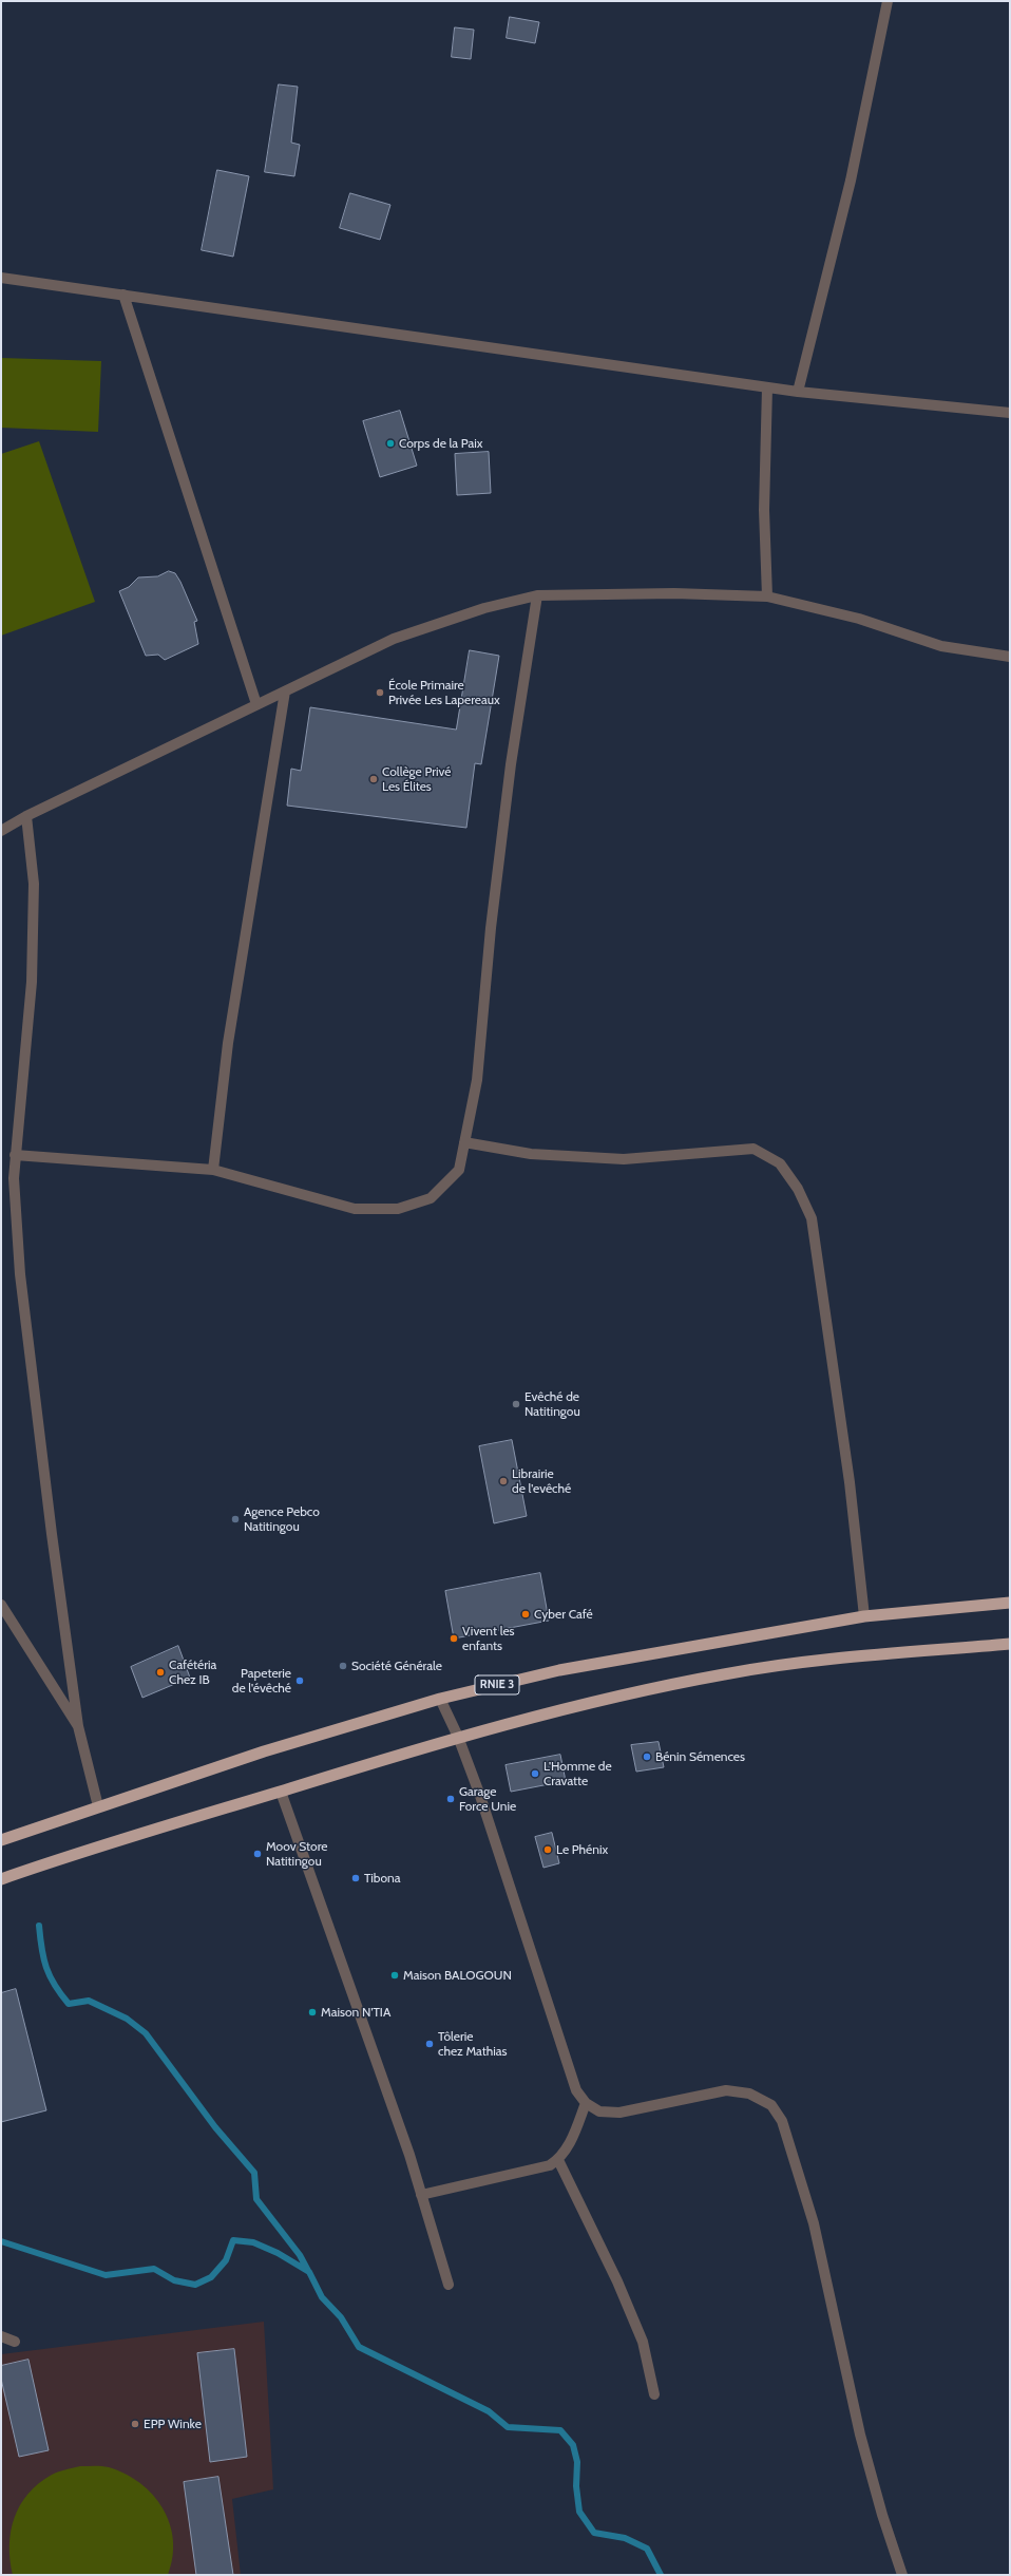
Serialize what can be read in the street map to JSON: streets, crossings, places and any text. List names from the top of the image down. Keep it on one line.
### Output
{"streets":{"highway":["RNIE 3"]},"places":["Corps de la Paix","École Primaire Privée Les Lapereaux","Collège Privé Les Élites","Evêché de Natitingou","Librairie de l'evêché","Agence Pebco Natitingou","Cyber Café","Vivent les enfants","Société Générale","Cafétéria Chez IB","Papeterie de l'évêché","Bénin Sémences","L'Homme de Cravatte","Garage Force Unie","Le Phénix","Moov Store Natitingou","Tibona","Maison BALOGOUN","Maison N'TIA","Tôlerie chez Mathias","EPP Winke"]}
